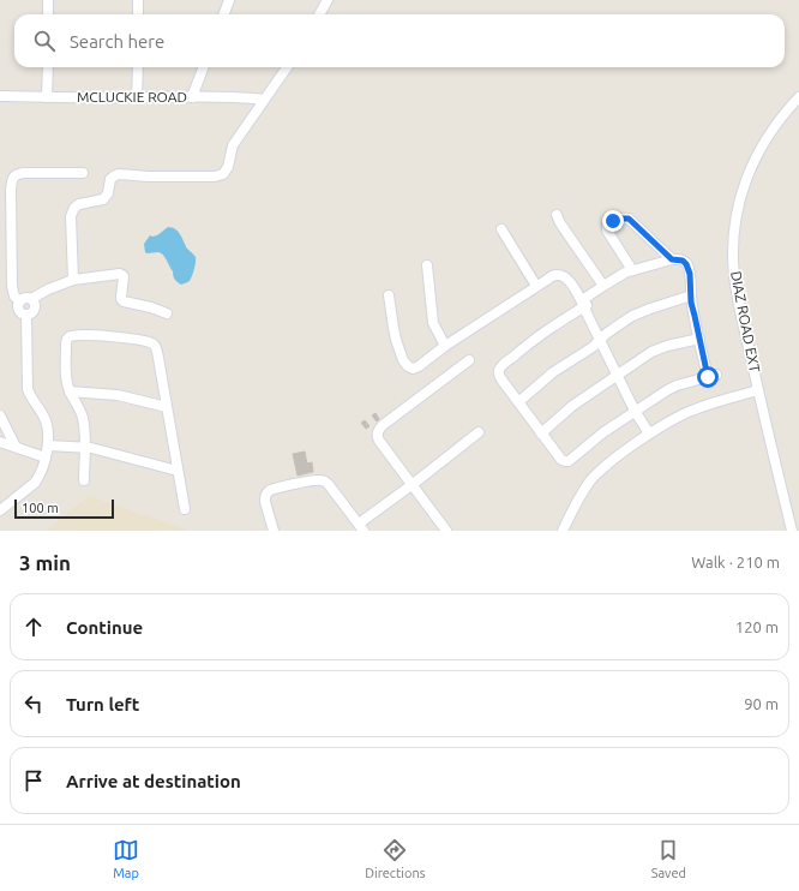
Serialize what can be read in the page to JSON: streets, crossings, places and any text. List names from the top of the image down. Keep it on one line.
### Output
{"streets":{"street":["MCLUCKIE ROAD","DIAZ ROAD EXT"]},"scale_bar":"100 m","page":{"search":"Search here","scale":"100 m","heading":["3 min","Walk · 210 m"],"list":[["Continue","120 m"],["Turn left","90 m"],"Arrive at destination"],"nav":["Map","Directions","Saved"]}}
